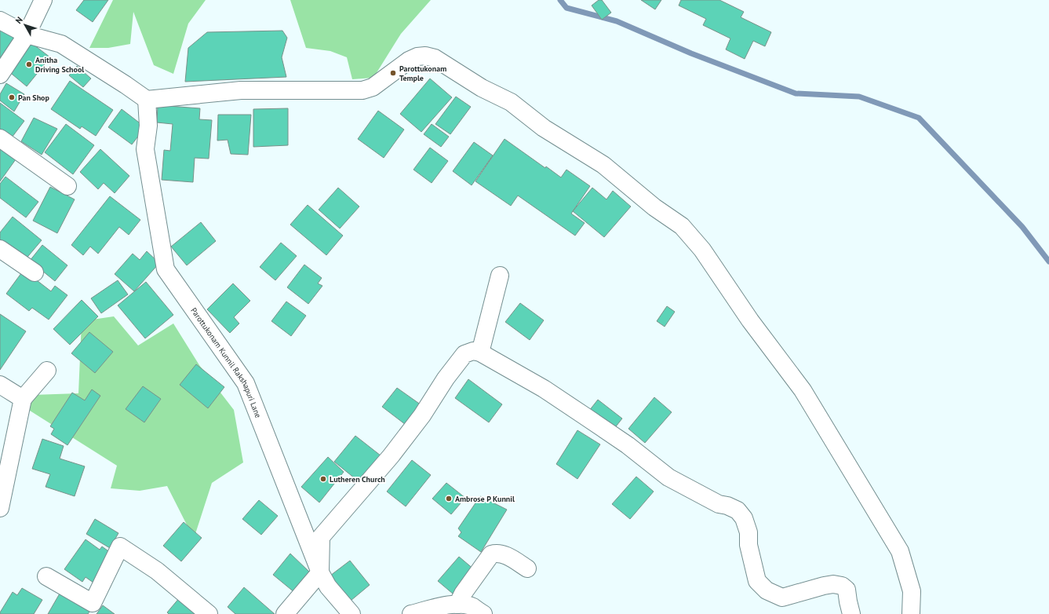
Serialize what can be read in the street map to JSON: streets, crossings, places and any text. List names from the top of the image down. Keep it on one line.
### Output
{"streets":{"street":["Parottukonam Kunnil Rakshapuri Lane"]},"places":["Anitha Driving School","Parottukonam Temple","Pan Shop","Lutheren Church","Ambrose P Kunnil"],"north":"top left"}
